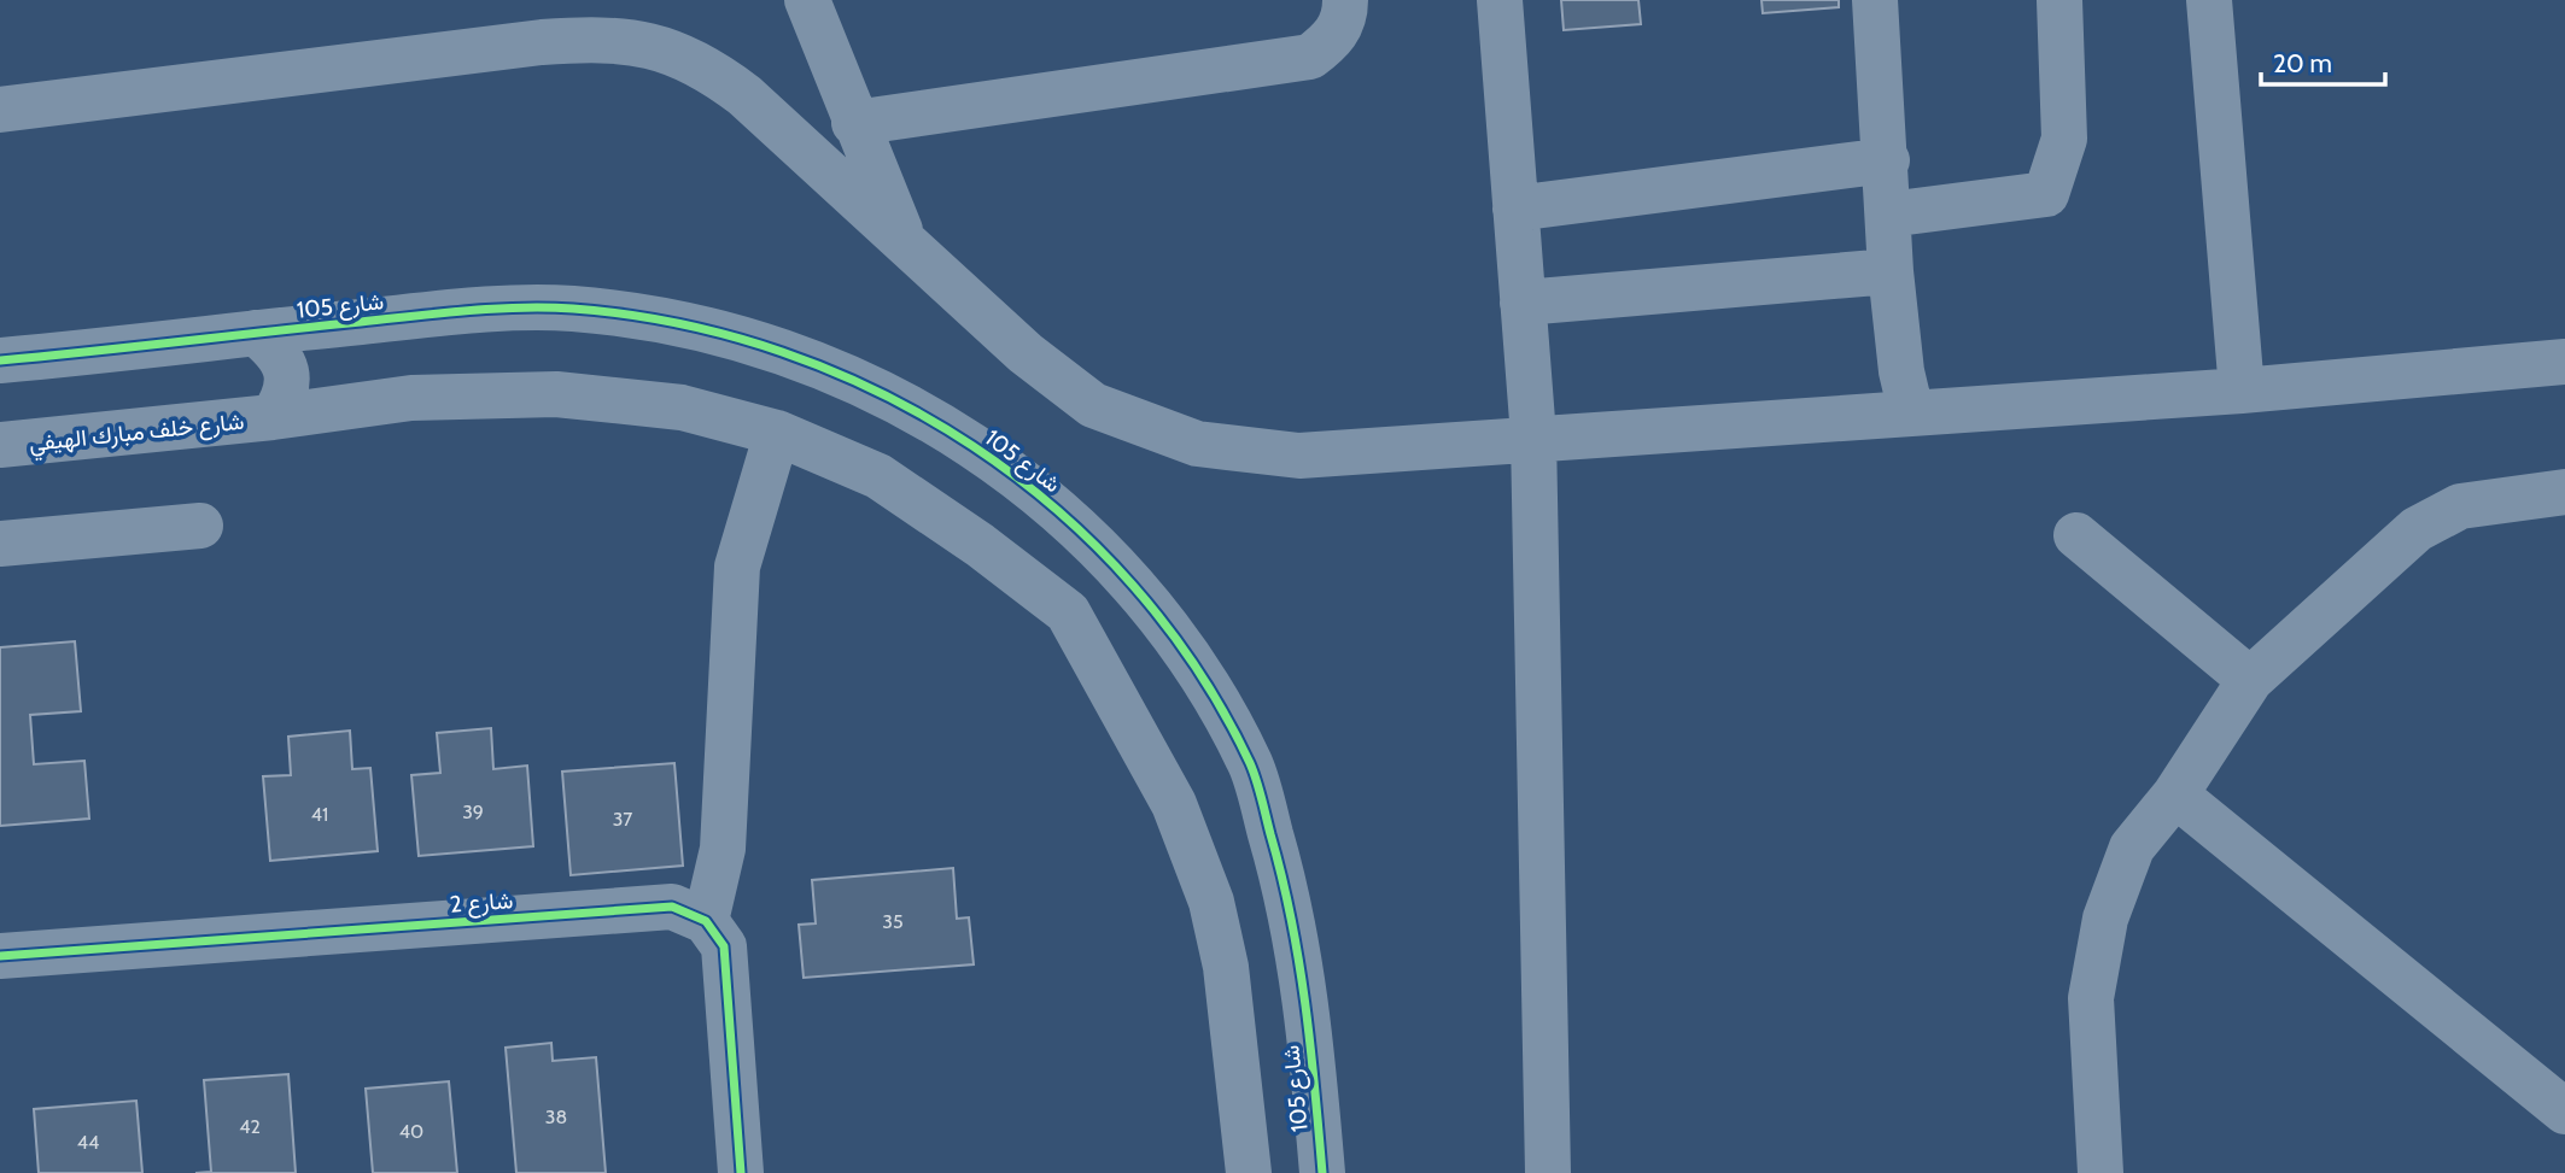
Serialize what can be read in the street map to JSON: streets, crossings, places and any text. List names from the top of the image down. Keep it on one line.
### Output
{"streets":{"street":["شارع 105","شارع خلف مبارك الهيفي","شارع 2"]},"house_numbers":["39","41","37","35","38","42","40","44"],"scale_bar":"20 m"}
